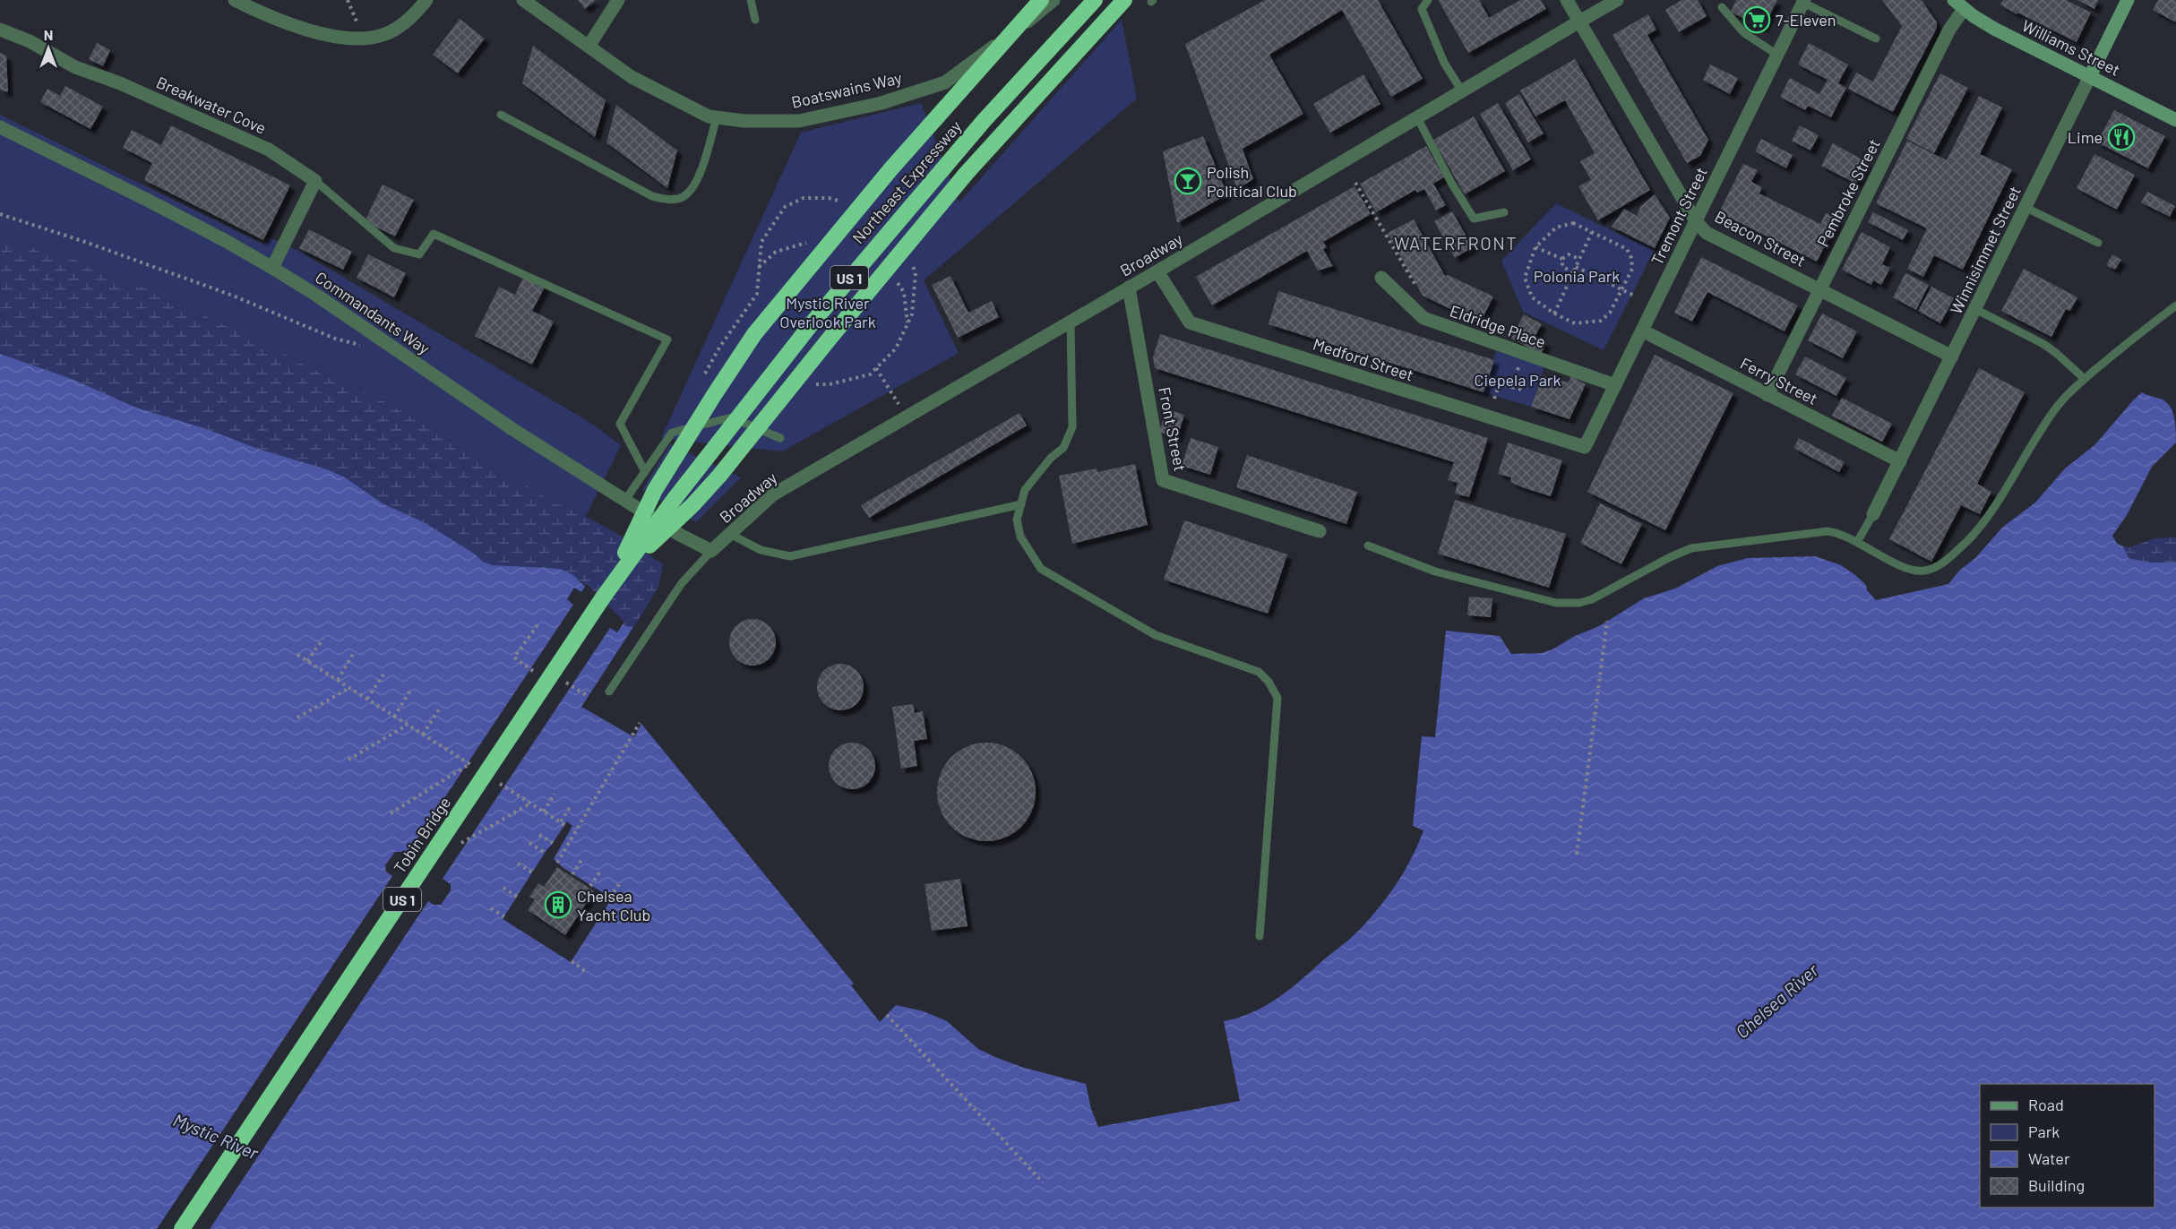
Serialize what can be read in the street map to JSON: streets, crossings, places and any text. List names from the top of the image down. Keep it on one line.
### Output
{"streets":{"highway":["Northeast Expressway","US 1","Tobin Bridge"],"main road":["Williams Street","Winnisimmet Street"],"street":["Boatswains Way","Breakwater Cove","Pembroke Street","Tremont Street","Beacon Street","Broadway","Commandants Way","Eldridge Place","Medford Street","Ferry Street","Front Street"]},"crossings":[["Williams Street","Pembroke Street"],["Williams Street","Winnisimmet Street"],["Northeast Expressway","Tobin Bridge"],["Pembroke Street","Beacon Street"],["Pembroke Street","Ferry Street"],["Tremont Street","Beacon Street"],["Tremont Street","Eldridge Place"],["Tremont Street","Medford Street"],["Tremont Street","Ferry Street"],["Beacon Street","Winnisimmet Street"],["Beacon Street","Broadway"],["Winnisimmet Street","Ferry Street"],["Broadway","Commandants Way"],["Broadway","Medford Street"],["Broadway","Front Street"]],"districts":["WATERFRONT"],"water":["Chelsea River","Mystic River"],"parks":["Polonia Park","Mystic River Overlook Park","Ciepela Park"],"places":{"supermarket":["7-Eleven"],"restaurant":["Lime"],"bar":["Polish Political Club"],"building":["Chelsea Yacht Club"]},"legend":["Road","Park","Water","Building"],"north":"top"}
